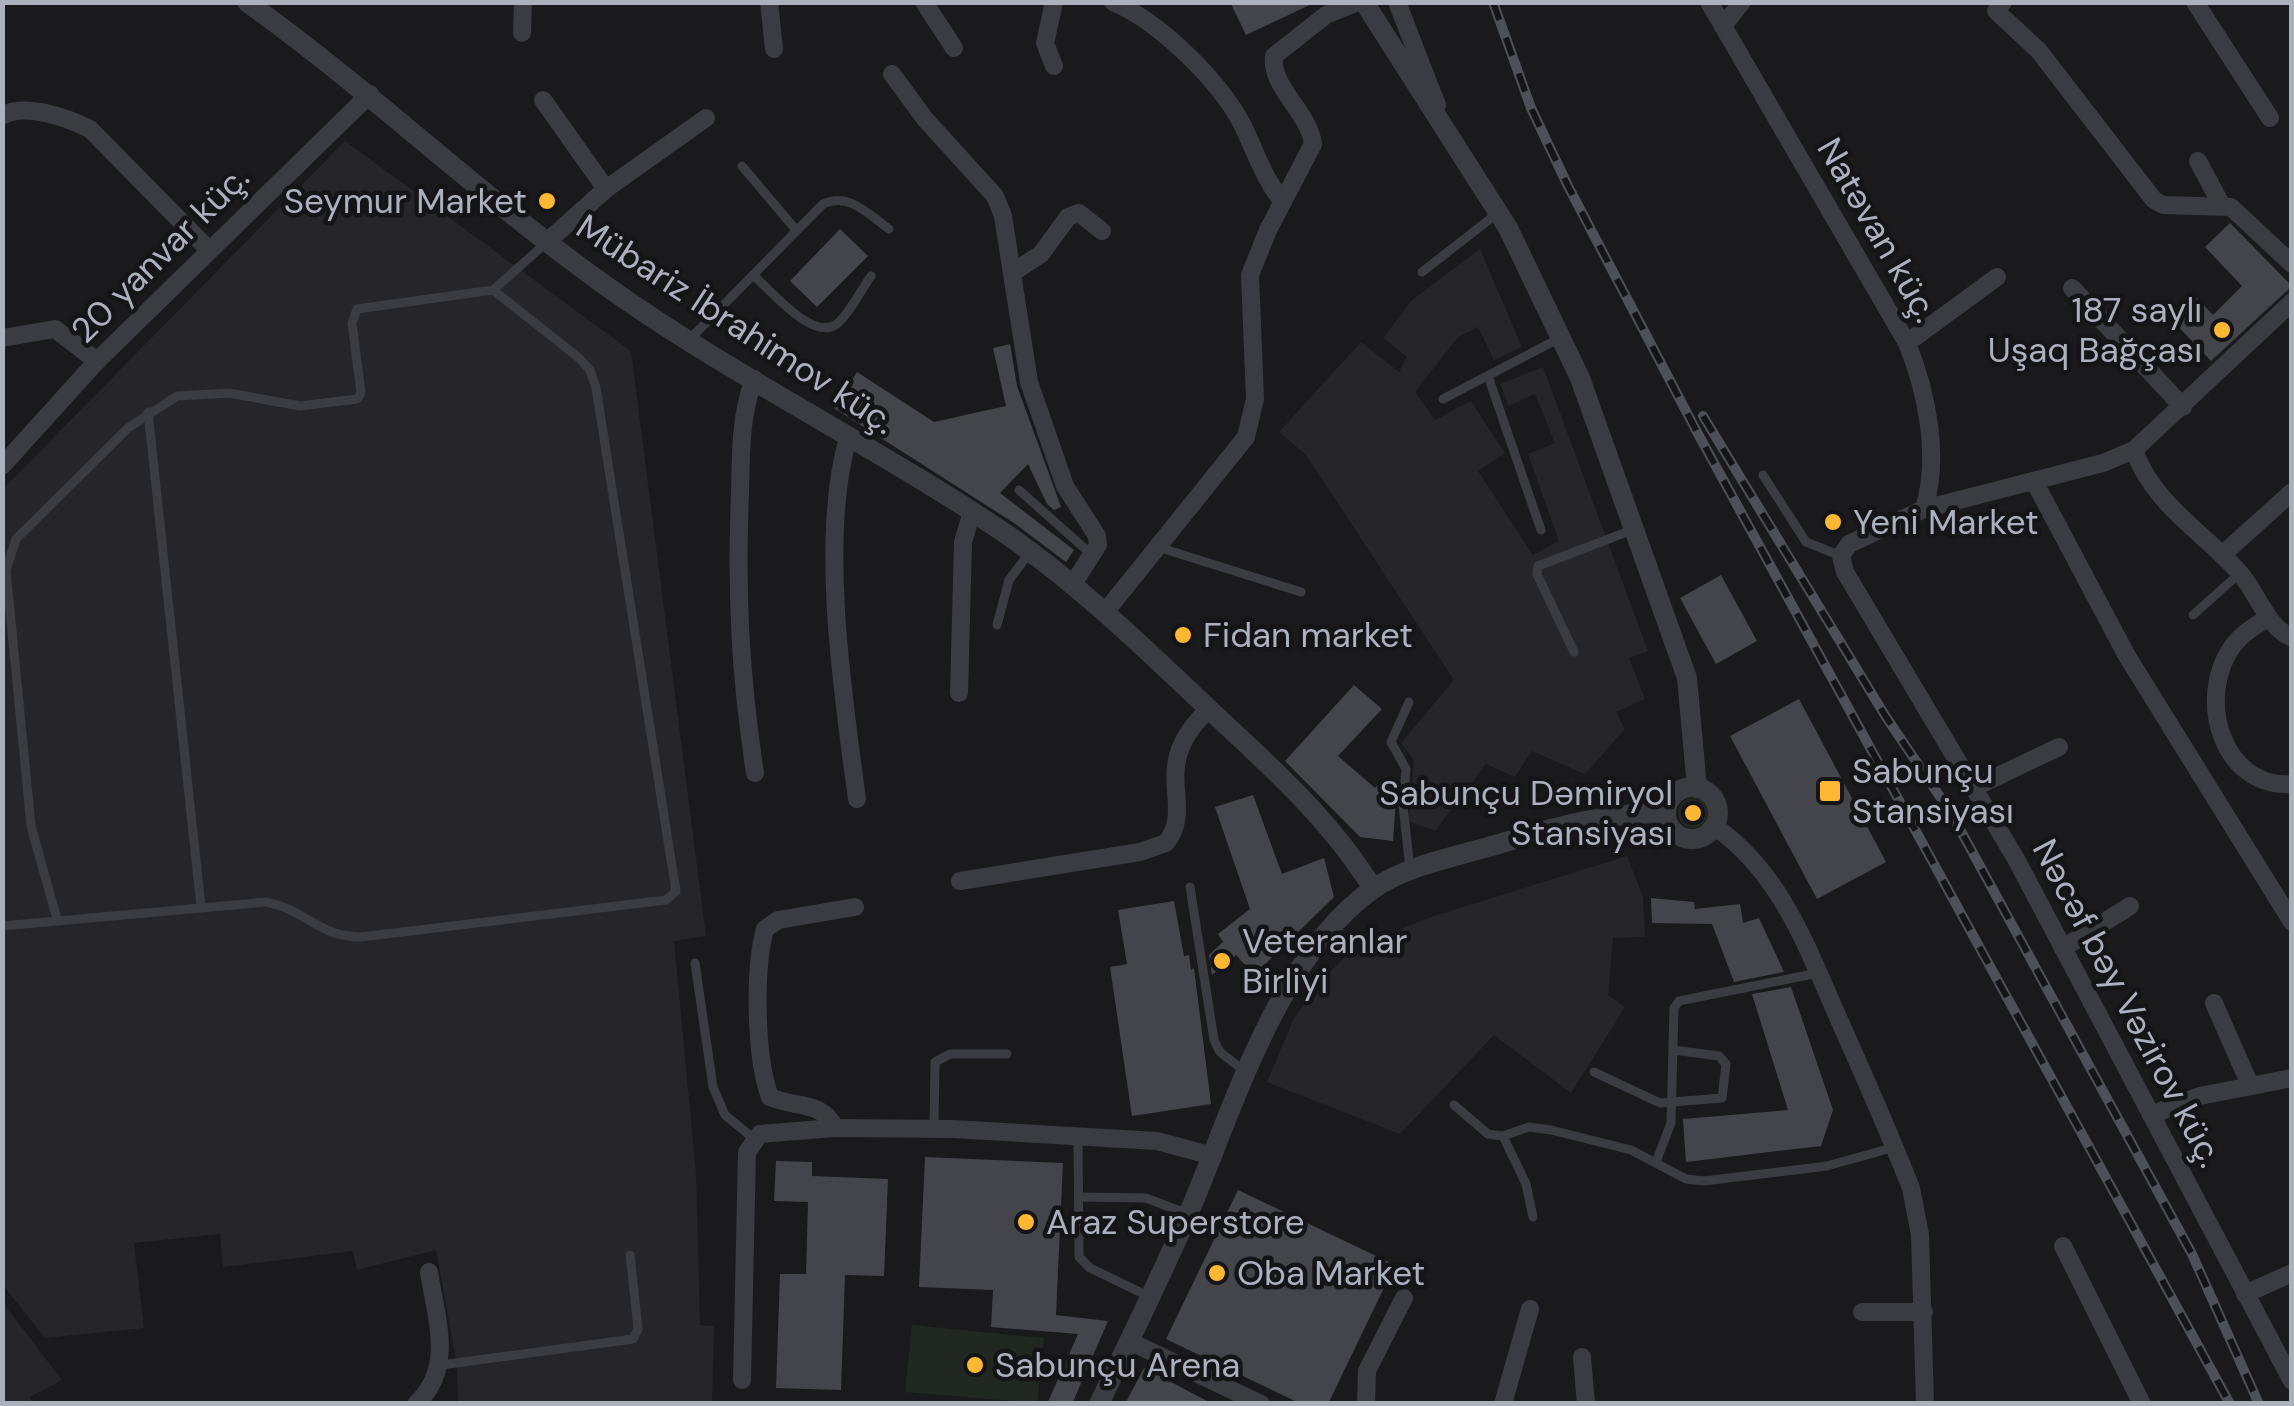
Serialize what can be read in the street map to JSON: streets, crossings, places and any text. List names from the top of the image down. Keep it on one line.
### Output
{"streets":{"street":["Natəvan küç.","20 yanvar küç.","Mübariz İbrahimov küç.","Nəcəf bəy Vəzirov küç."]},"crossings":[["20 yanvar küç.","Mübariz İbrahimov küç."]],"places":{"other":["Seymur Market","187 saylı Uşaq Bağçası","Yeni Market","Fidan market","Sabunçu Dəmiryol Stansiyası","Veteranlar Birliyi","Araz Superstore","Oba Market","Sabunçu Arena"],"transit":["Sabunçu Stansiyası"]}}
